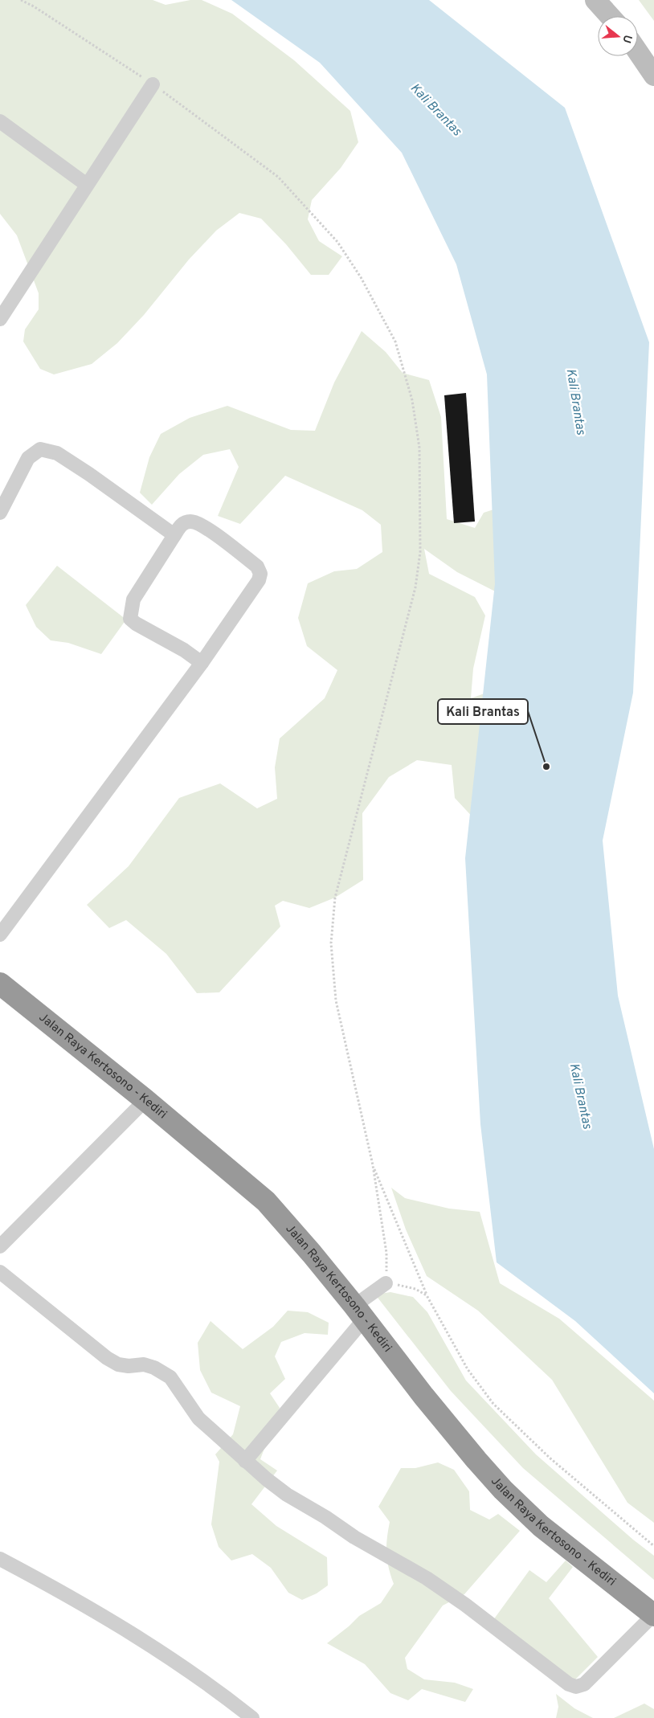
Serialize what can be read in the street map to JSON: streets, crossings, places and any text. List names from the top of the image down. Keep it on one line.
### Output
{"streets":{"highway":["Jalan Raya Kertosono - Kediri"]},"water":["Kali Brantas"],"places":["Kali Brantas"],"north":"right"}
